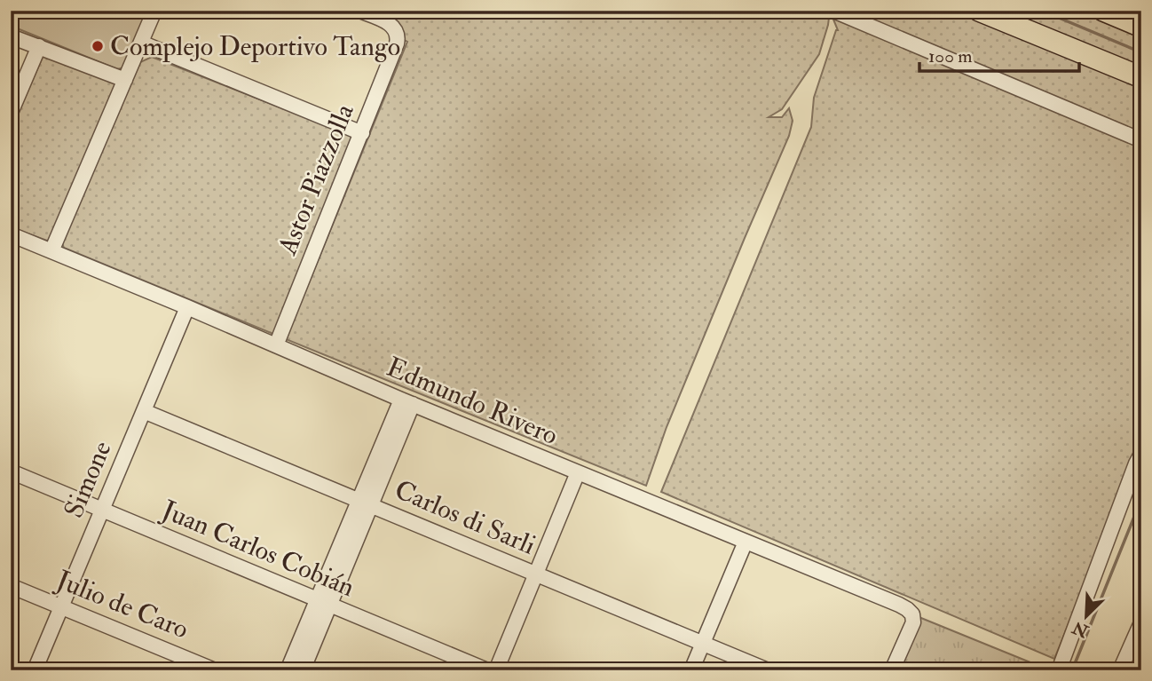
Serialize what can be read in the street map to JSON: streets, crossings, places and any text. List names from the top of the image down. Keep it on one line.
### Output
{"streets":{"street":["Astor Piazzolla","Edmundo Rivero","Simone","Carlos di Sarli","Juan Carlos Cobián","Julio de Caro"]},"crossings":[["Astor Piazzolla","Edmundo Rivero"],["Edmundo Rivero","Simone"],["Simone","Carlos di Sarli"],["Simone","Juan Carlos Cobián"],["Simone","Julio de Caro"]],"places":["Complejo Deportivo Tango"],"scale_bar":"100 m","north":"bottom left"}
